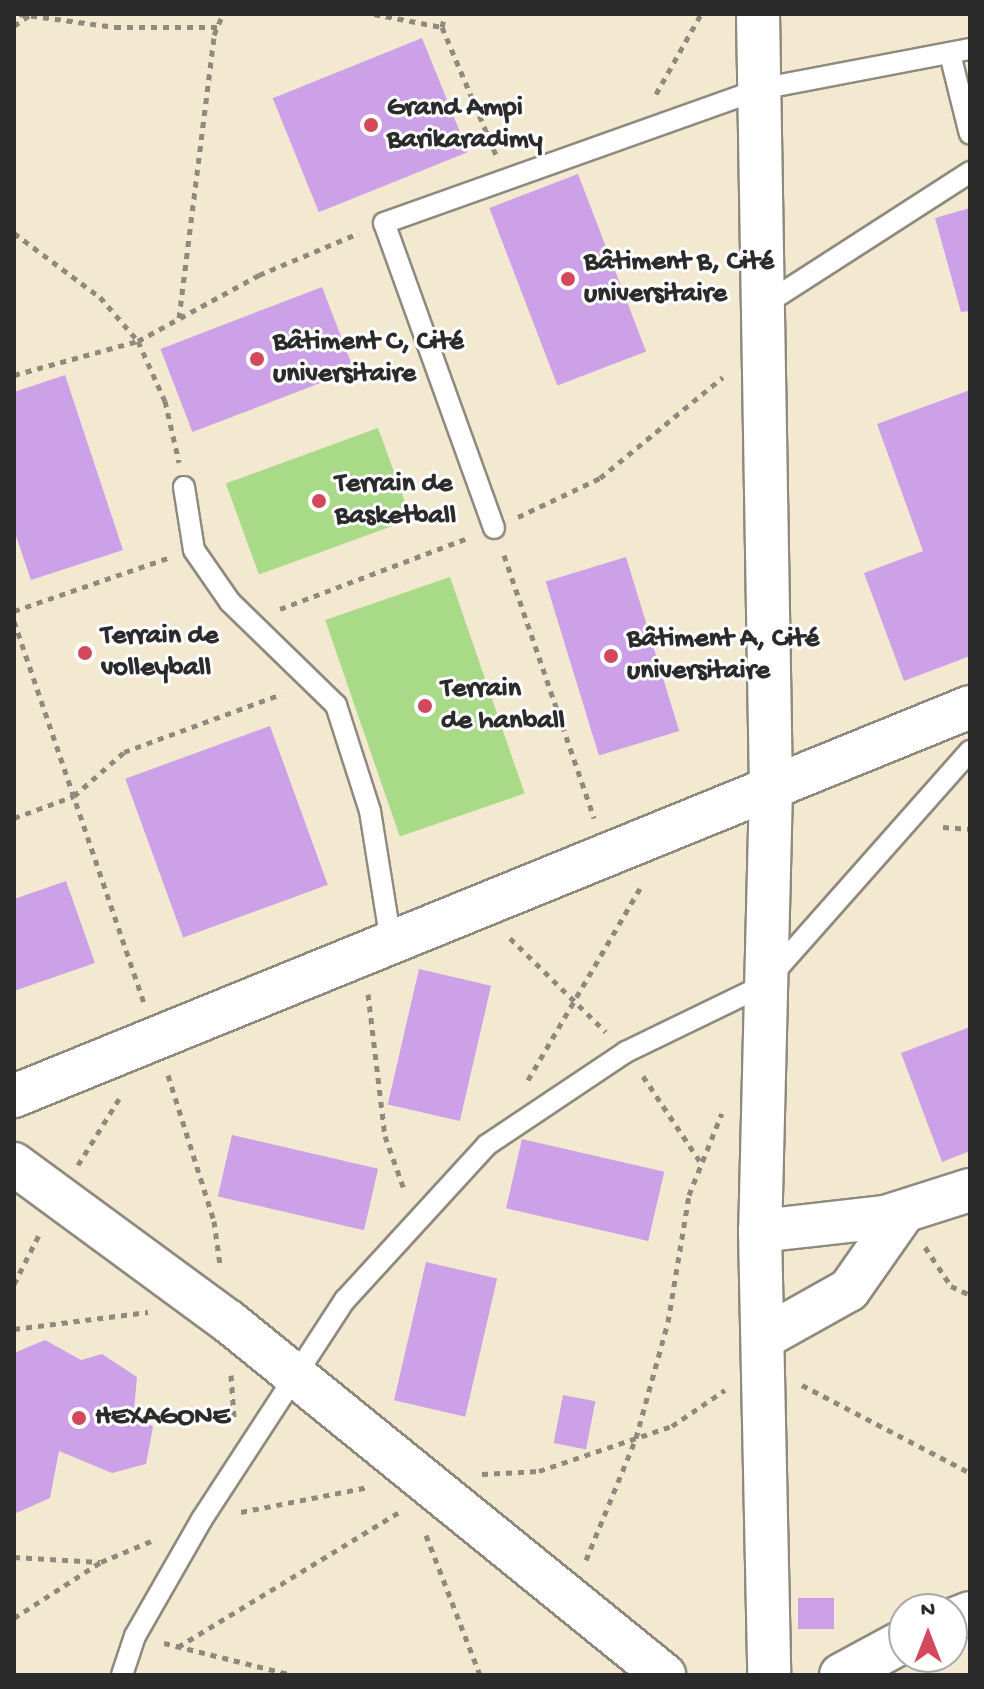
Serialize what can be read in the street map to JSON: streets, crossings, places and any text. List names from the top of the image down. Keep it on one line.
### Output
{"places":["Grand Ampi Barikaradimy","Bâtiment B, Cité universitaire","Bâtiment C, Cité universitaire","Terrain de Basketball","Terrain de volleyball","Bâtiment A, Cité universitaire","Terrain de hanball","HEXAGONE"],"north":"top"}
